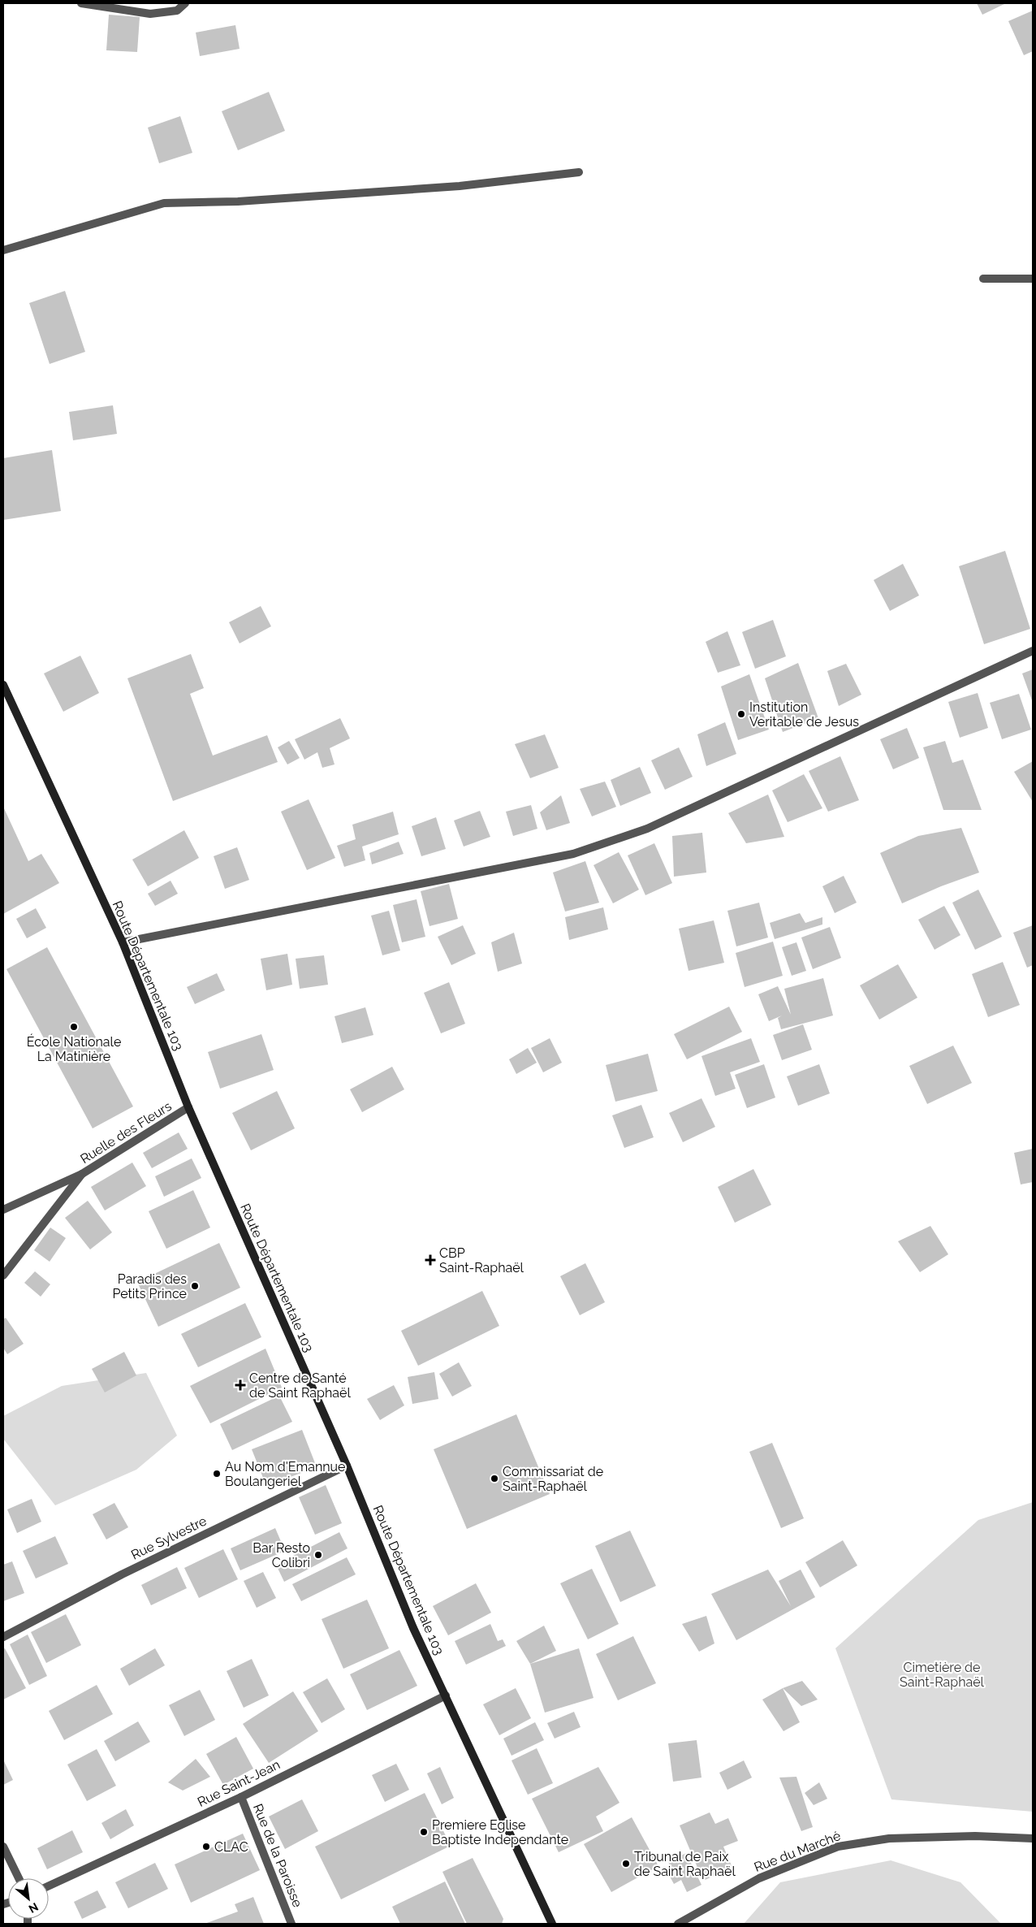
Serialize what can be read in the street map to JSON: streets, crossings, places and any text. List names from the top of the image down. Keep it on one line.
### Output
{"streets":{"main road":["Route Départementale 103"],"street":["Ruelle des Fleurs","Rue Sylvestre","Rue Saint-Jean","Rue du Marché","Rue de la Paroisse"]},"crossings":[["Route Départementale 103","Ruelle des Fleurs"],["Route Départementale 103","Rue Sylvestre"],["Route Départementale 103","Rue Saint-Jean"],["Rue Saint-Jean","Rue de la Paroisse"]],"parks":["Cimetière de Saint-Raphaël"],"places":{"other":["Institution Veritable de Jesus","École Nationale La Matinière","Paradis des Petits Prince","Au Nom d'Emannue Boulangeriel","Commissariat de Saint-Raphaël","Bar Resto Colibri","Premiere Eglise Baptiste Independante","CLAC","Tribunal de Paix de Saint Raphaël"],"health":["CBP Saint-Raphaël","Centre de Santé de Saint Raphaël"]},"north":"bottom right"}
